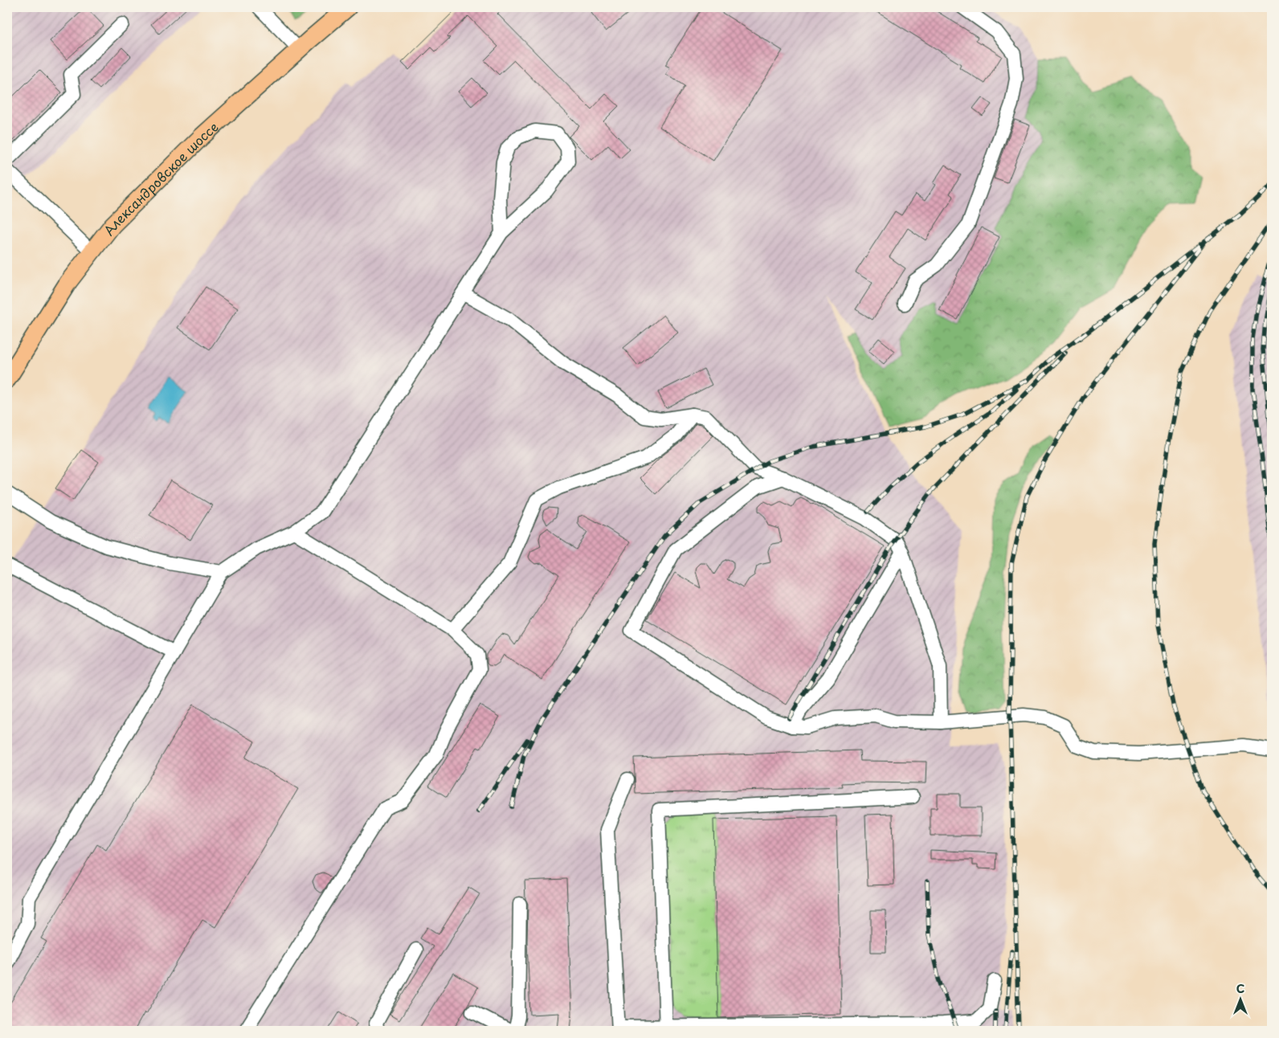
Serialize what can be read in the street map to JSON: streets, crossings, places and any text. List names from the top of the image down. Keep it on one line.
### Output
{"streets":{"main road":["Александровское шоссе"]},"north":"top"}
